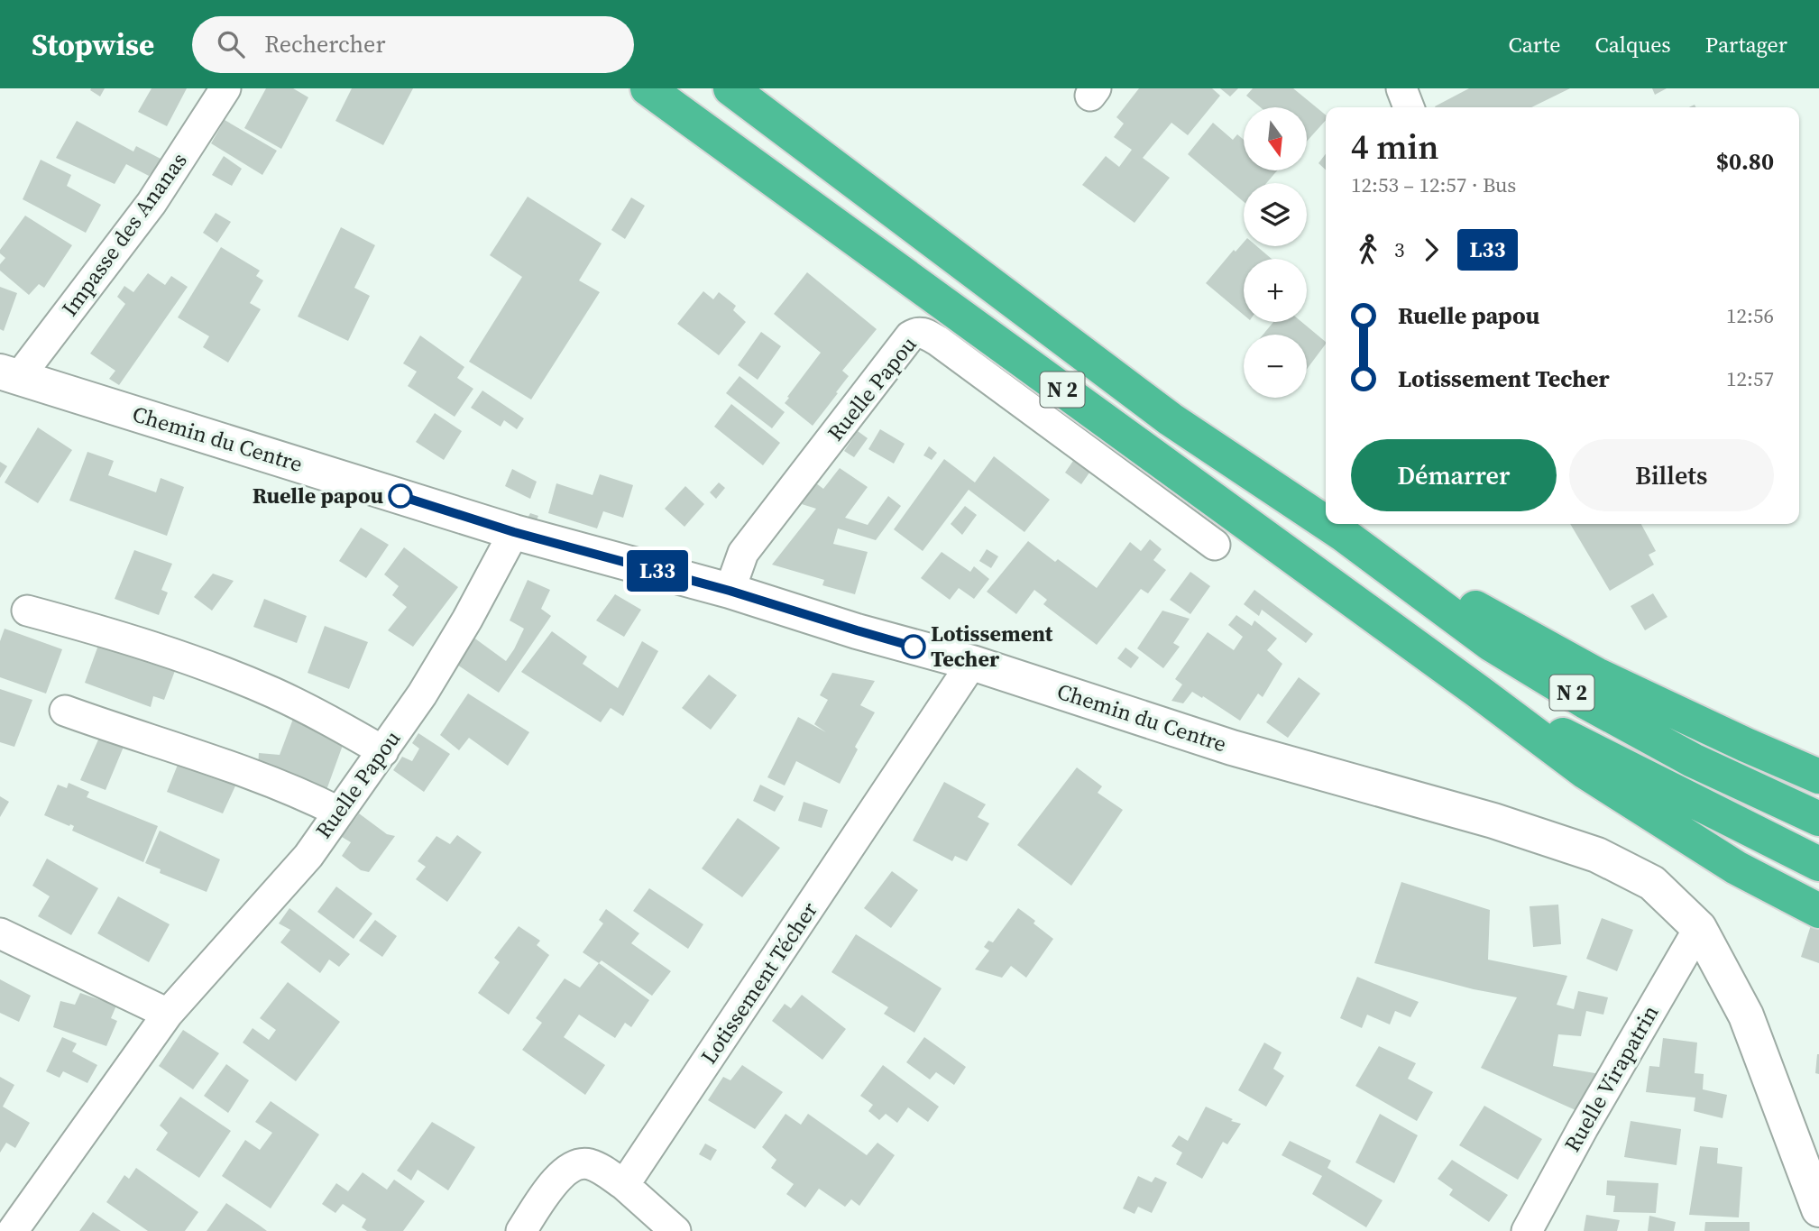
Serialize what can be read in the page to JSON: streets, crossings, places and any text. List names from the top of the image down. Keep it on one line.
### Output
{"streets":{"highway":["N 2"],"street":["Impasse des Ananas","Ruelle Papou","Chemin du Centre","Lotissement Técher","Ruelle Virapatrin"]},"crossings":[["Impasse des Ananas","Chemin du Centre"],["Ruelle Papou","Chemin du Centre"],["Chemin du Centre","Lotissement Técher"],["Chemin du Centre","Ruelle Virapatrin"]],"places":["Ruelle papou","Lotissement Techer"],"lines":["bus line L33"],"north":"bottom","page":{"header":"Stopwise","search":"Rechercher","nav":["Carte","Calques","Partager"],"on_map":"L33","map_buttons":["+","−"],"heading":["4 min","12:53 – 12:57 · Bus","$0.80"],"legs":["3","L33"],"list":[{"name":"Ruelle papou","value":"12:56"},{"name":"Lotissement Techer","value":"12:57"}],"buttons":["Démarrer","Billets"]}}
